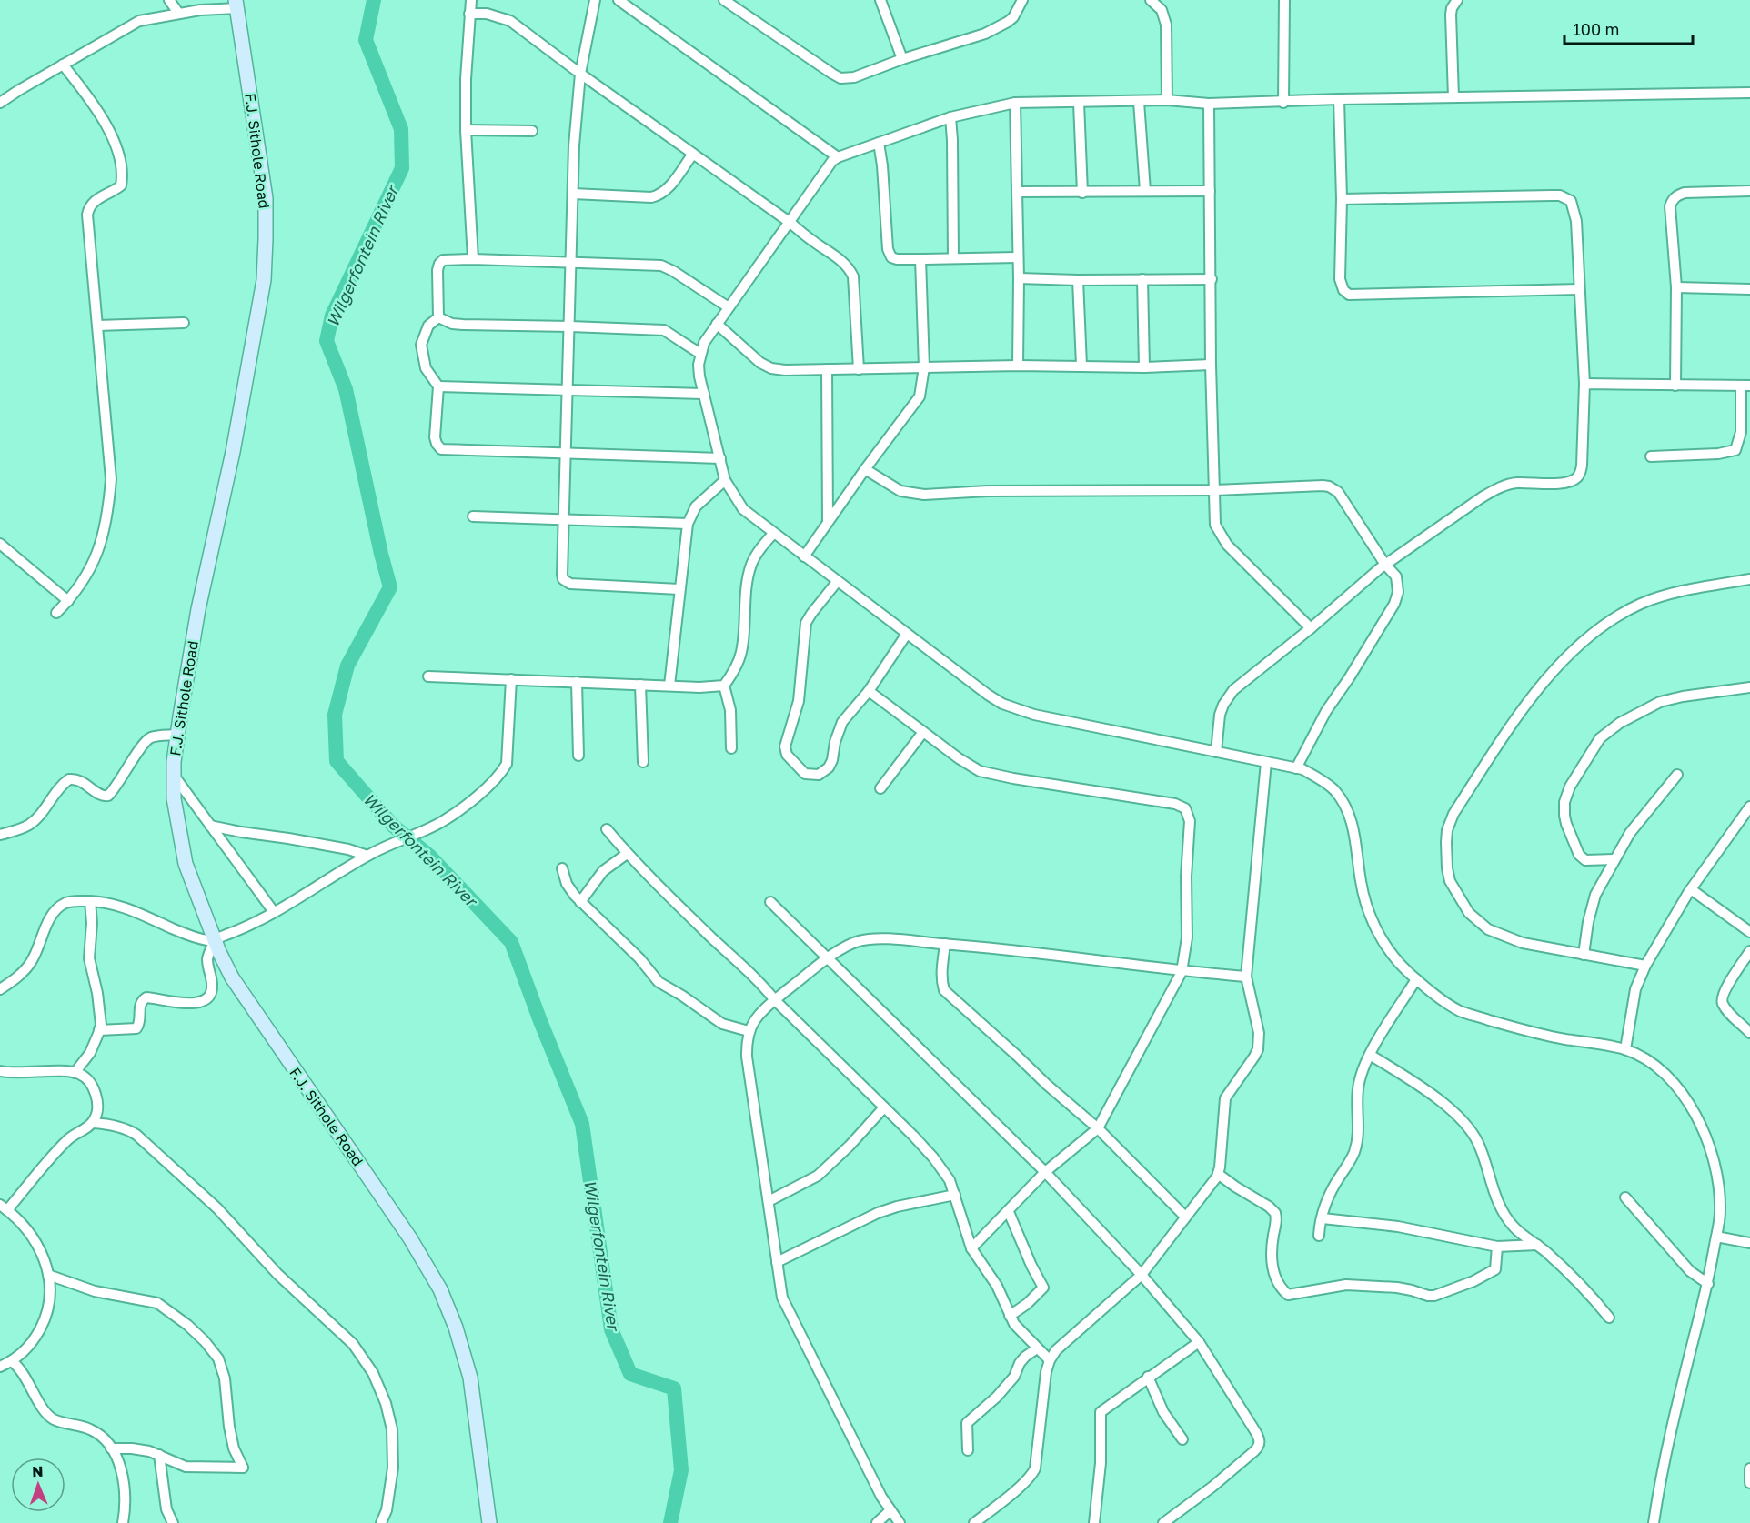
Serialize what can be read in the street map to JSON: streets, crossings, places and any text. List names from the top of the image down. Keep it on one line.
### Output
{"streets":{"street":["F.J. Sithole Road"]},"water":["Wilgerfontein River"],"scale_bar":"100 m","north":"top"}
